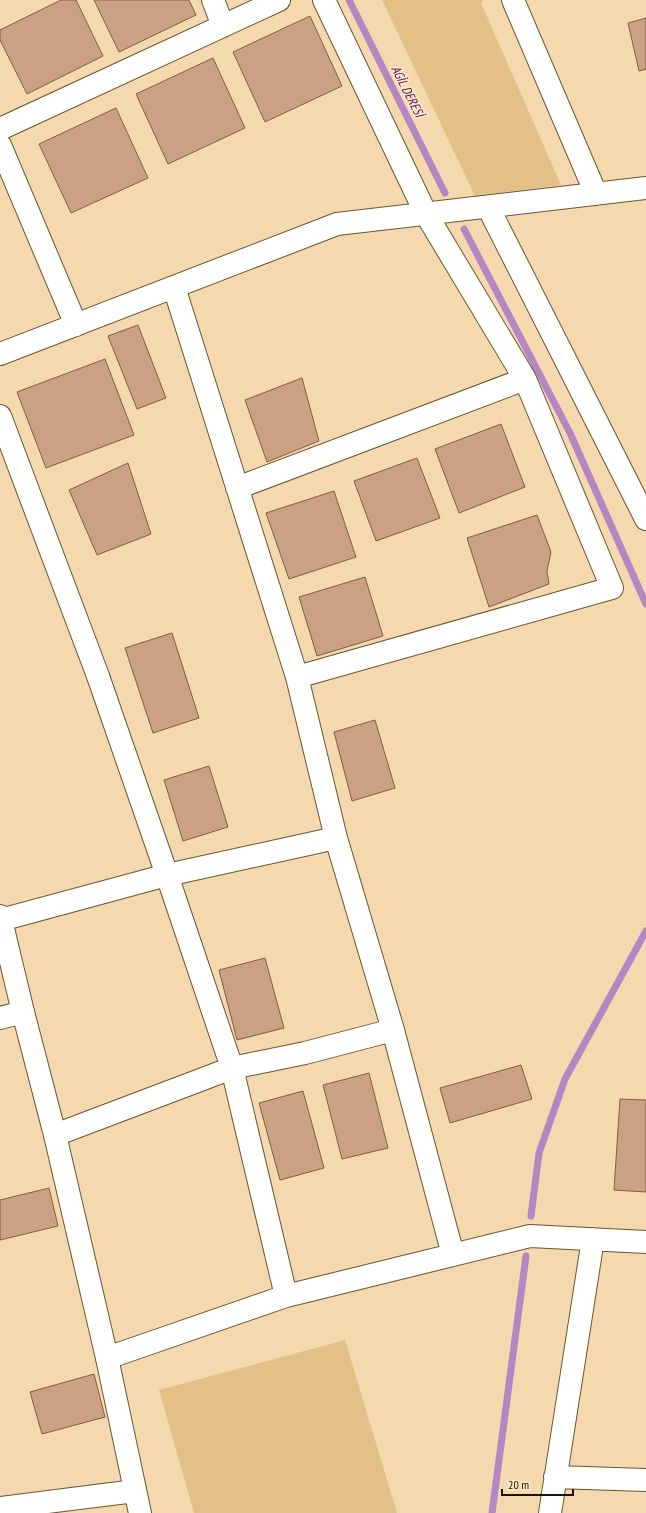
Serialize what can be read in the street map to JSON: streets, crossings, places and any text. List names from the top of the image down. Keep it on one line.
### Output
{"water":["AGİL DERESİ"],"scale_bar":"20 m"}
